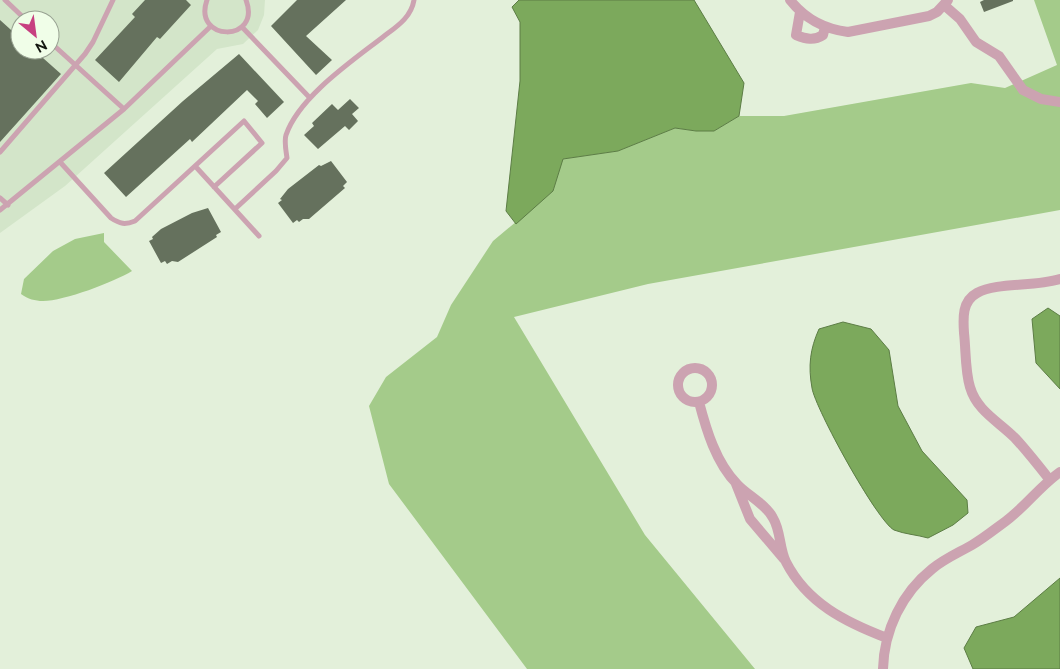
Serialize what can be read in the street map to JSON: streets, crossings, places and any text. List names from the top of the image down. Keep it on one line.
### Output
{"north":"bottom right"}
